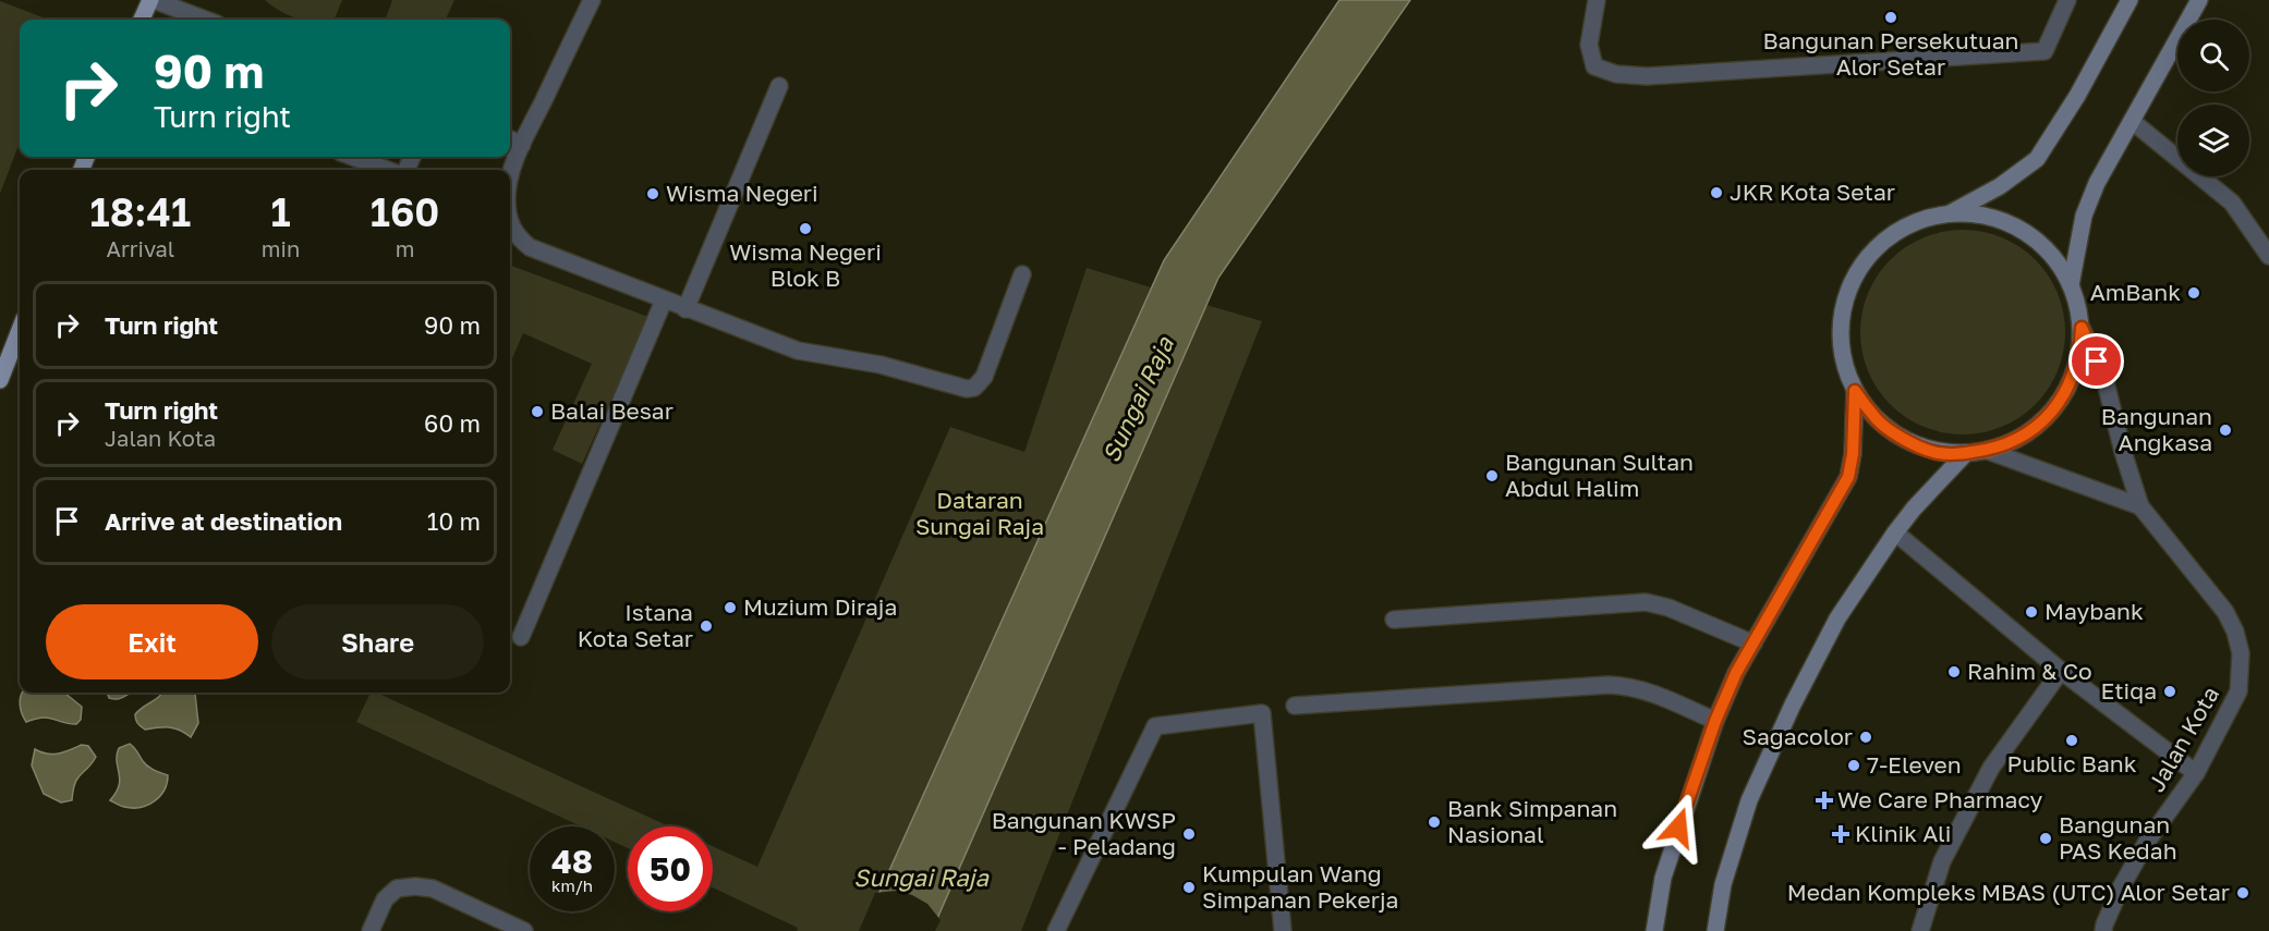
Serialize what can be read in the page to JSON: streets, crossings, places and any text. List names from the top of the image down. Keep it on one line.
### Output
{"streets":{"street":["Jalan Kota"]},"water":["Sungai Raja"],"parks":["Dataran Sungai Raja"],"places":{"other":["Bangunan Persekutuan Alor Setar","JKR Kota Setar","Wisma Negeri","Wisma Negeri Blok B","AmBank","Balai Besar","Bangunan Angkasa","Bangunan Sultan Abdul Halim","Muzium Diraja","Maybank","Istana Kota Setar","Rahim & Co","Etiqa","Sagacolor","Public Bank","7-Eleven","Bank Simpanan Nasional","Bangunan KWSP - Peladang","Bangunan PAS Kedah","Kumpulan Wang Simpanan Pekerja","Medan Kompleks MBAS (UTC) Alor Setar"],"health":["We Care Pharmacy","Klinik Ali"]},"page":{"turn":["90 m","Turn right"],"eta":["18:41","Arrival","1","min","160","m"],"list":[{"name":"Turn right","value":"90 m"},{"name":"Turn right","note":"Jalan Kota","value":"60 m"},{"name":"Arrive at destination","value":"10 m"}],"buttons":["Exit","Share"],"speed":"48 km/h","limit":"50"}}
